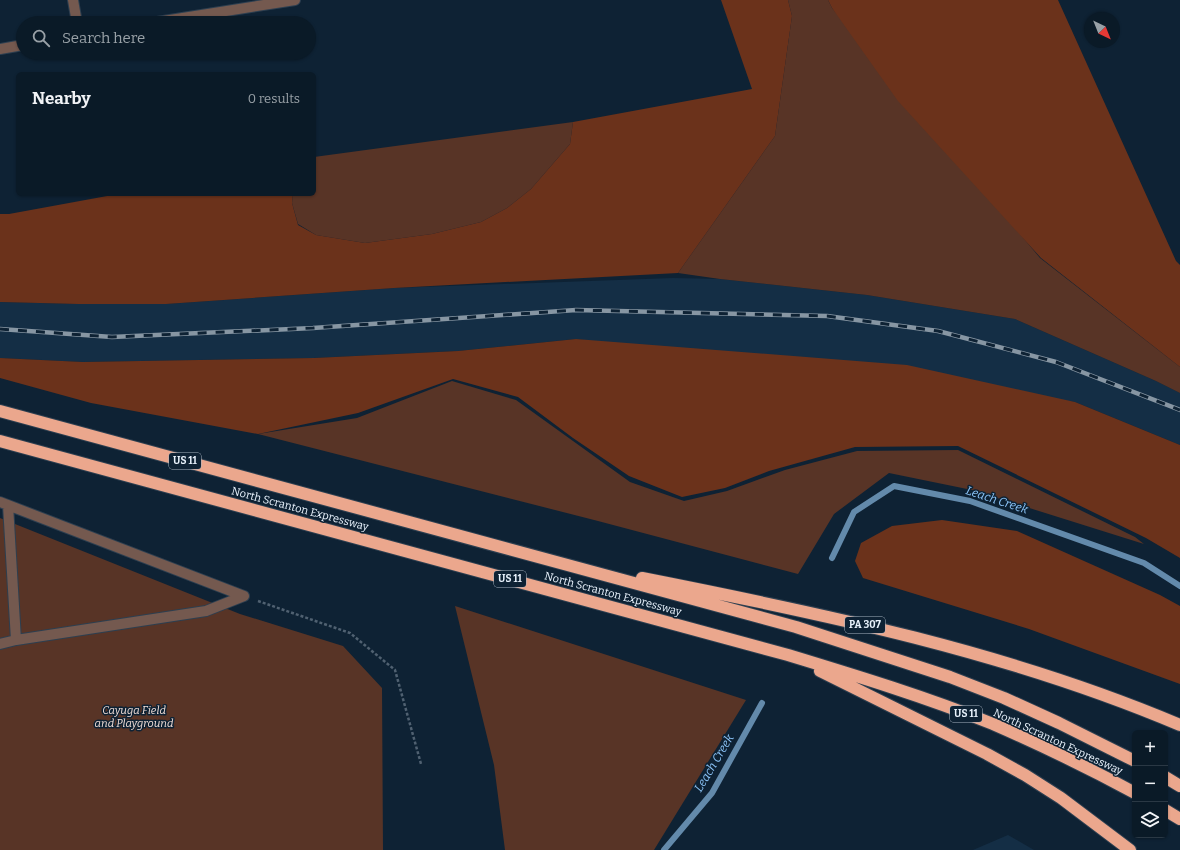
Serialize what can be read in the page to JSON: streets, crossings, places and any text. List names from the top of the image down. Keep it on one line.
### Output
{"streets":{"highway":["US 11","North Scranton Expressway","PA 307"]},"crossings":[["North Scranton Expressway","PA 307"]],"water":["Leach Creek"],"parks":["Cayuga Field and Playground"],"north":"bottom right","page":{"search":"Search here","heading":["Nearby","0 results"],"map_buttons":["+","−"]}}
